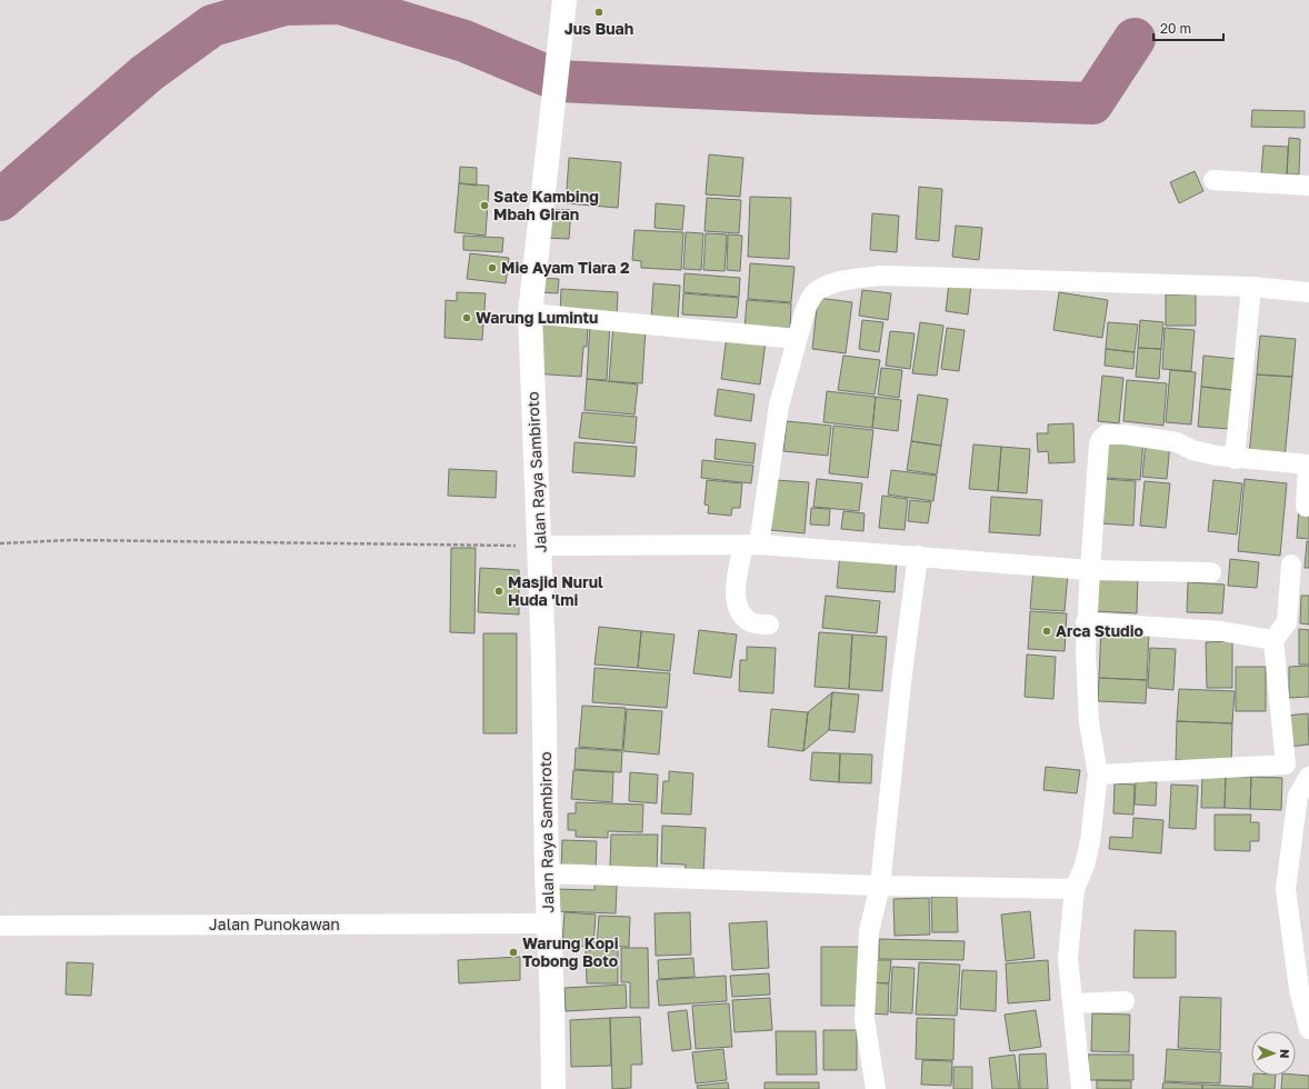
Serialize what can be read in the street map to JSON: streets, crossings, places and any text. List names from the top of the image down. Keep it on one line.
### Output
{"streets":{"street":["Jalan Raya Sambiroto","Jalan Punokawan"]},"crossings":[["Jalan Raya Sambiroto","Jalan Punokawan"]],"places":["Jus Buah","Sate Kambing Mbah Giran","Mie Ayam Tiara 2","Warung Lumintu","Masjid Nurul Huda 'lmi","Arca Studio","Warung Kopi Tobong Boto"],"scale_bar":"20 m","north":"right"}
